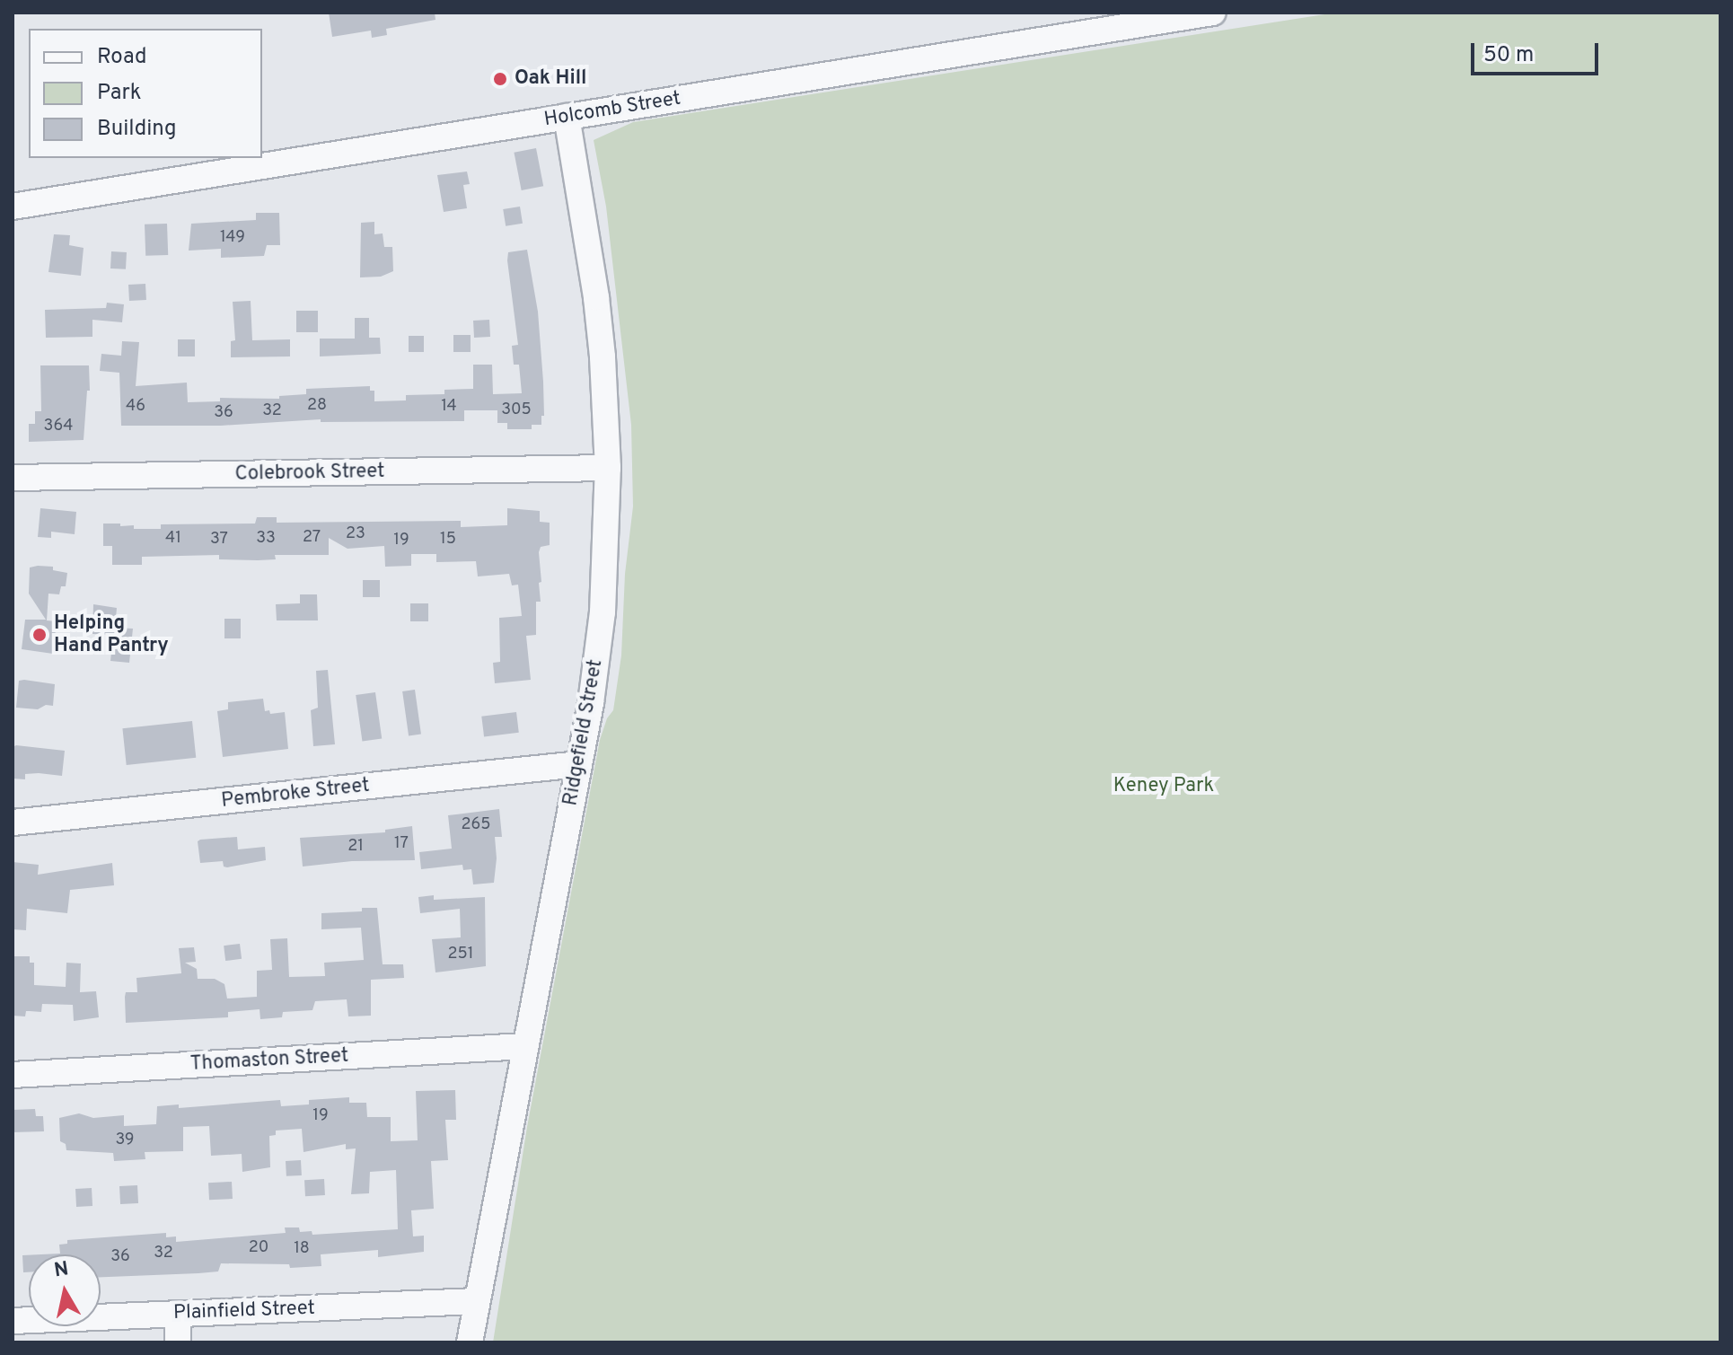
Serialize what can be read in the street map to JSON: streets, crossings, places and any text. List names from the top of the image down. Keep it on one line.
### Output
{"streets":{"street":["Holcomb Street","Colebrook Street","Ridgefield Street","Pembroke Street","Thomaston Street","Plainfield Street"]},"crossings":[["Holcomb Street","Ridgefield Street"],["Colebrook Street","Ridgefield Street"],["Ridgefield Street","Pembroke Street"],["Ridgefield Street","Thomaston Street"],["Ridgefield Street","Plainfield Street"]],"parks":["Keney Park"],"places":["Oak Hill","Helping Hand Pantry"],"house_numbers":["149","28","46","14","305","32","36","364","23","27","41","33","37","15","19","265","17","21","251","19","39","20","18","32","36"],"legend":["Road","Park","Building"],"scale_bar":"50 m","north":"top"}
